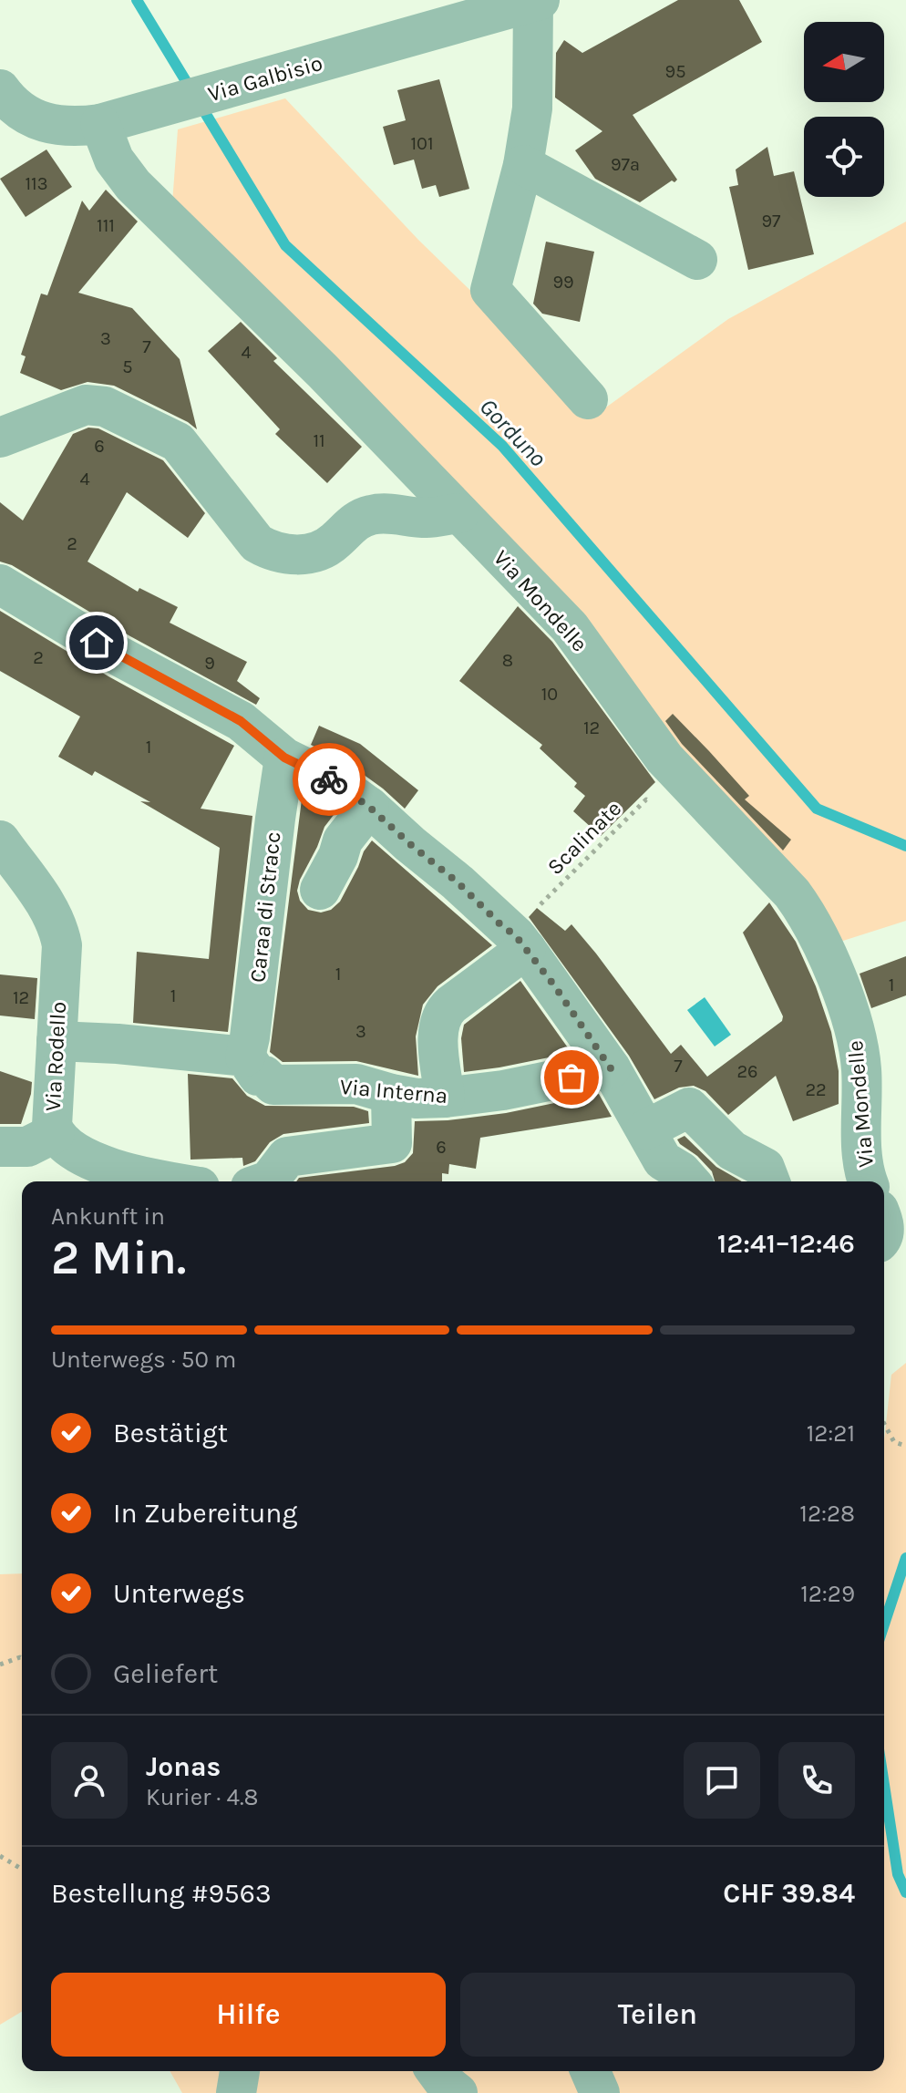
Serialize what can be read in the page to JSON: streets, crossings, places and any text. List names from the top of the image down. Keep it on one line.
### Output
{"streets":{"street":["Via Galbisio","Via Mondelle","Caraa di Stracc","Via Rodello","Via Interna"],"path":["Scalinate"]},"crossings":[["Via Galbisio","Via Mondelle"],["Caraa di Stracc","Via Interna"]],"water":["Gorduno"],"house_numbers":["95","101","97a","113","97","111","99","3","7","4","5","11","6","4","2","2","8","9","10","12","1","1","1","1","12","3","7","26","22","6"],"north":"left","page":{"heading":["2 Min.","Ankunft in","12:41–12:46"],"panel":["Jonas","Kurier · 4.8","Bestellung #9563","CHF 39.84"],"bar":"Unterwegs · 50 m","list":[["Bestätigt","12:21"],["In Zubereitung","12:28"],["Unterwegs","12:29"],"Geliefert"],"buttons":["Hilfe","Teilen"]}}
